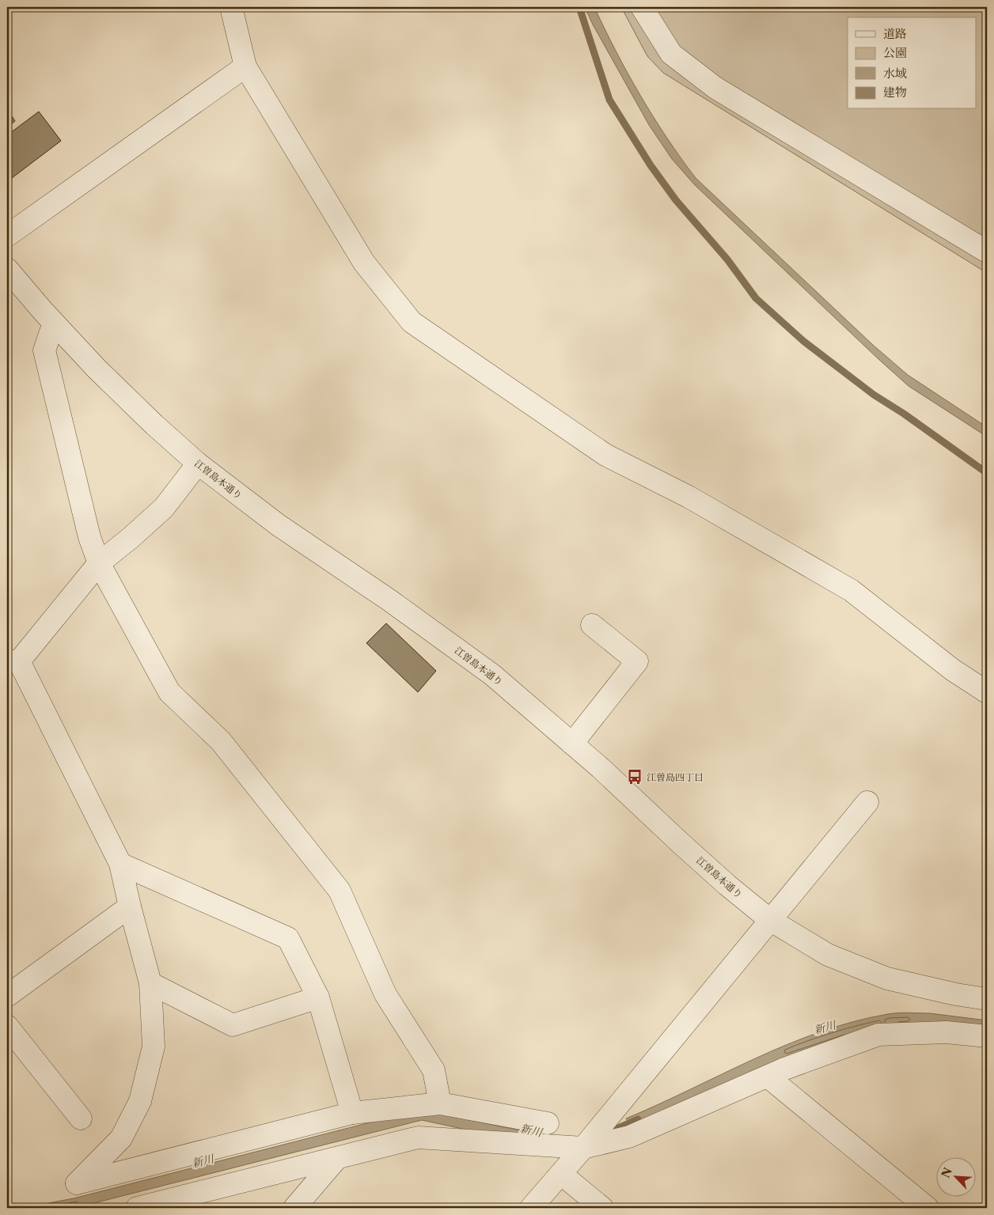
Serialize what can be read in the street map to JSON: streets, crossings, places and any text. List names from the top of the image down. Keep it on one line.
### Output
{"streets":{"street":["江曽島本通り"]},"water":["新川"],"places":{"bus stop":["江曽島四丁目"]},"legend":["道路","公園","水域","建物"],"north":"top left"}
